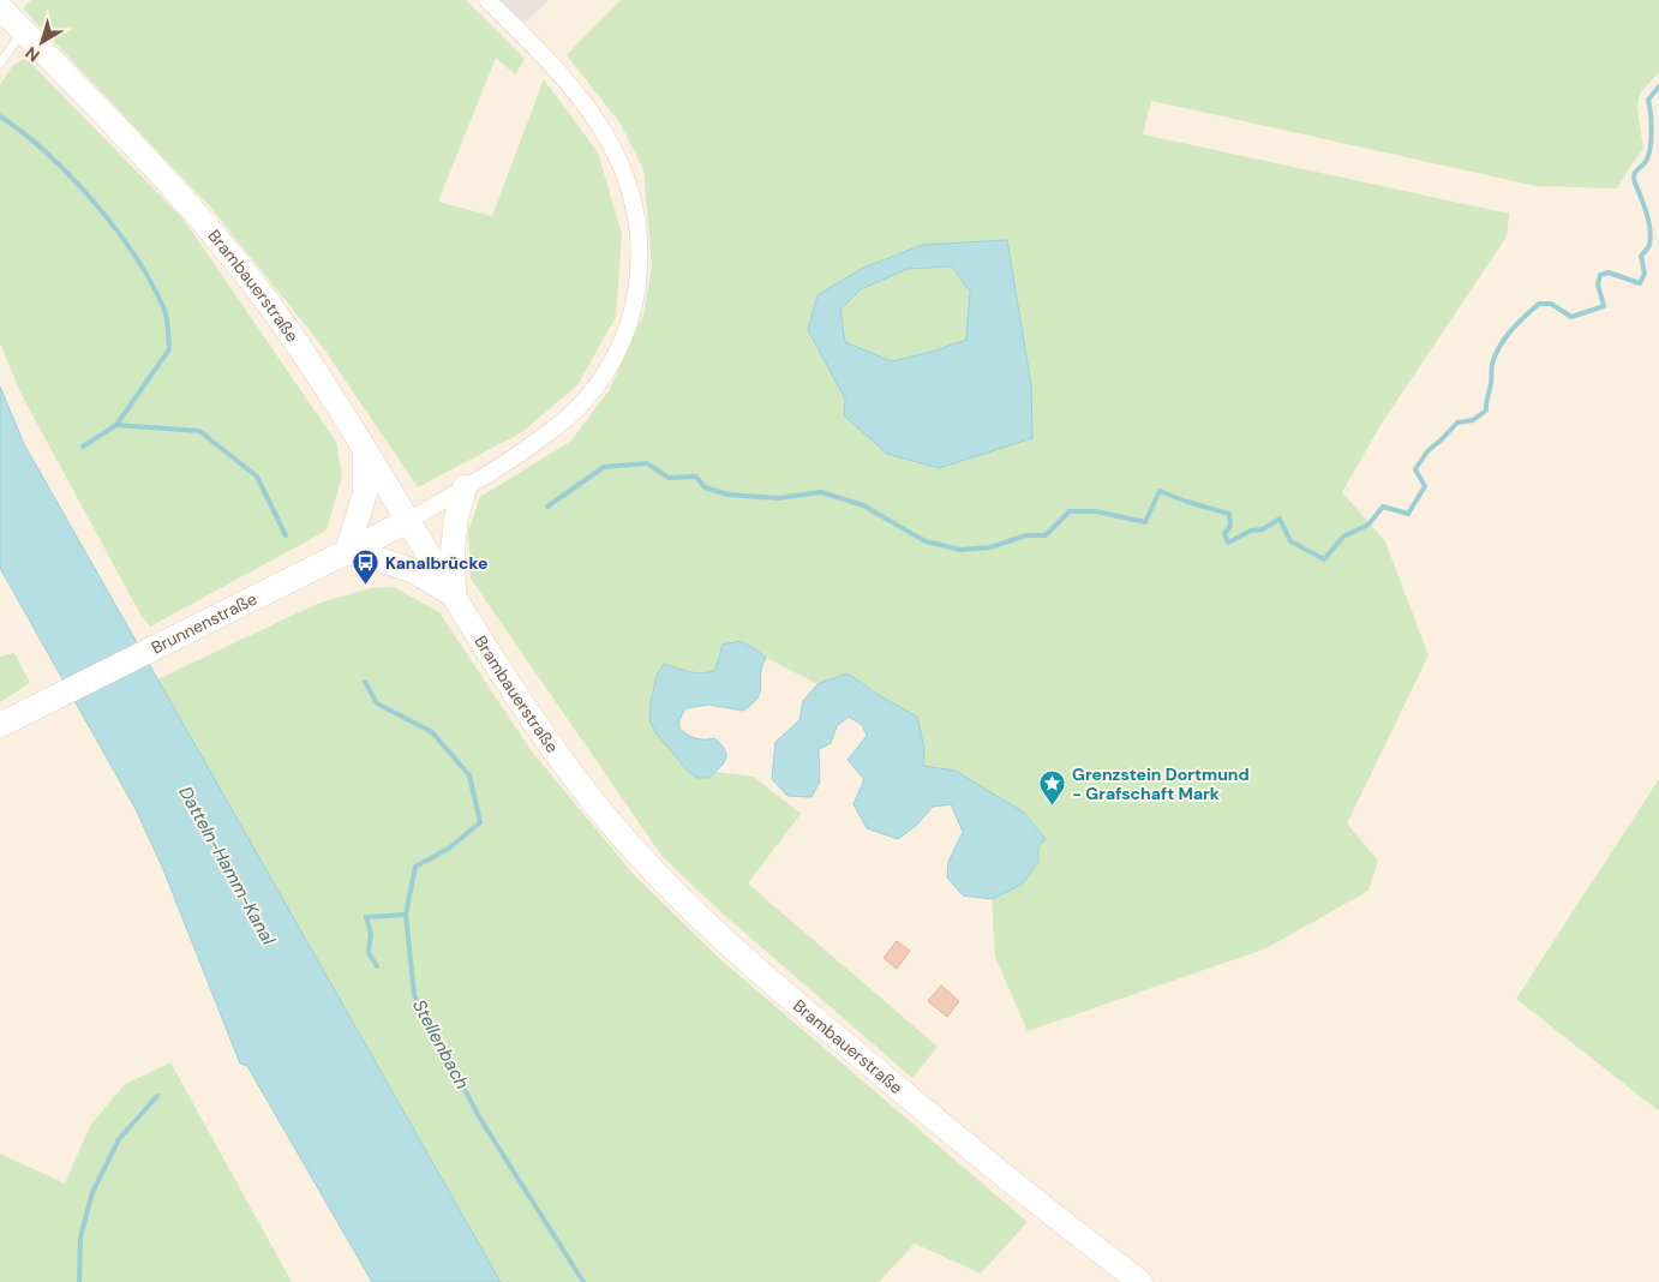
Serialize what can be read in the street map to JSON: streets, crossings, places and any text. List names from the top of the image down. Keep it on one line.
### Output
{"streets":{"main road":["Brambauerstraße","Brunnenstraße"]},"crossings":[["Brambauerstraße","Brunnenstraße"]],"water":["Datteln-Hamm-Kanal","Stellenbach"],"places":{"bus stop":["Kanalbrücke"],"place":["Grenzstein Dortmund - Grafschaft Mark"]},"north":"bottom left"}
